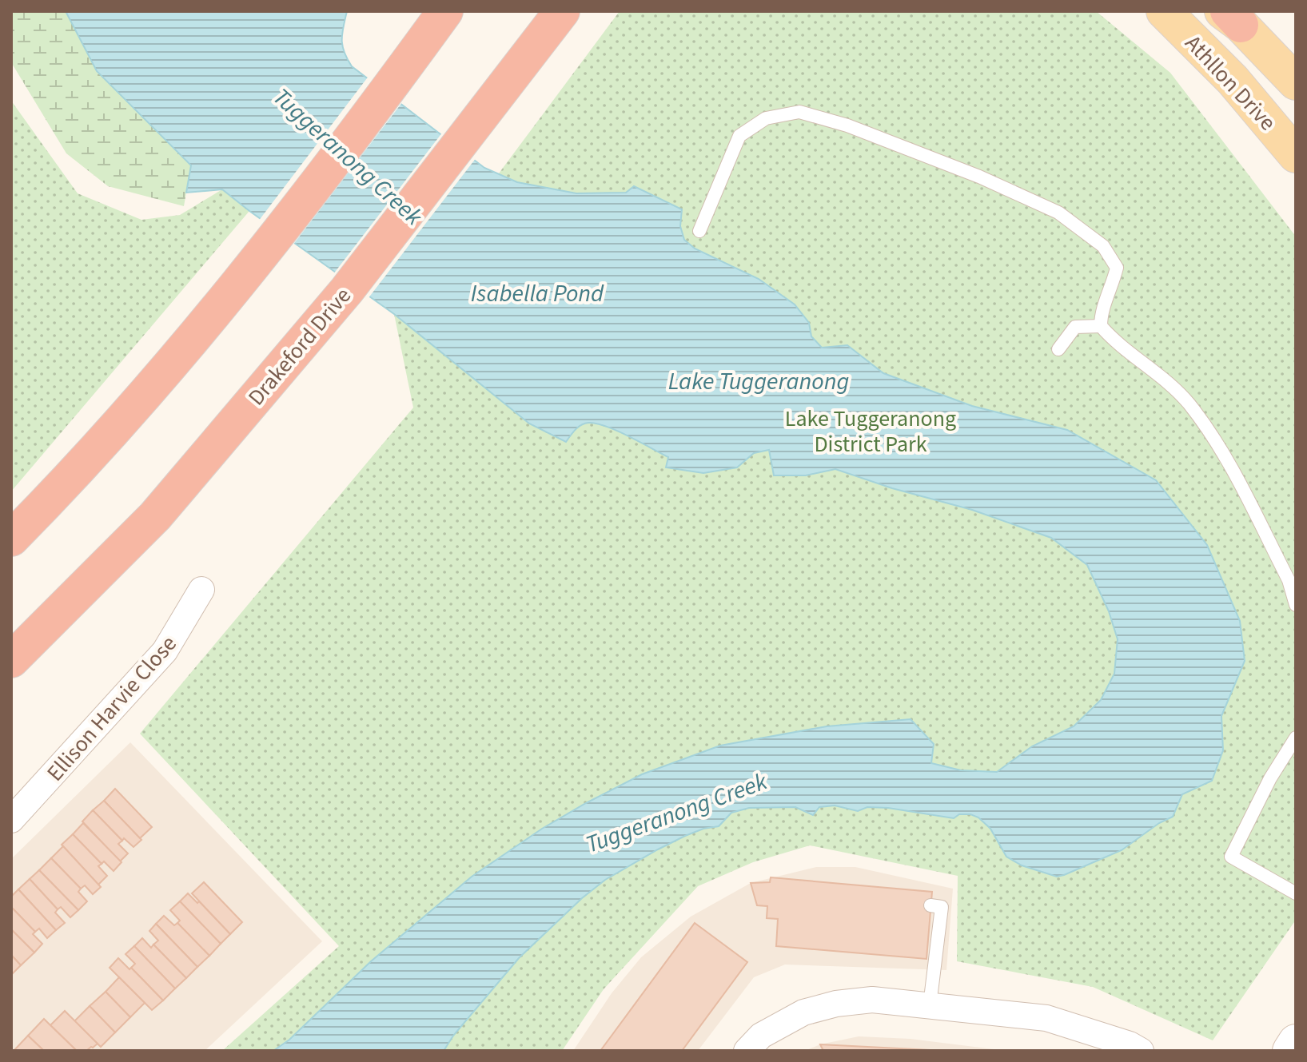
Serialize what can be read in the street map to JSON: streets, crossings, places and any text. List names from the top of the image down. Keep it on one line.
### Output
{"streets":{"highway":["Drakeford Drive"],"main road":["Athllon Drive"],"street":["Ellison Harvie Close"]},"water":["Tuggeranong Creek","Isabella Pond","Lake Tuggeranong"],"parks":["Lake Tuggeranong District Park"]}
